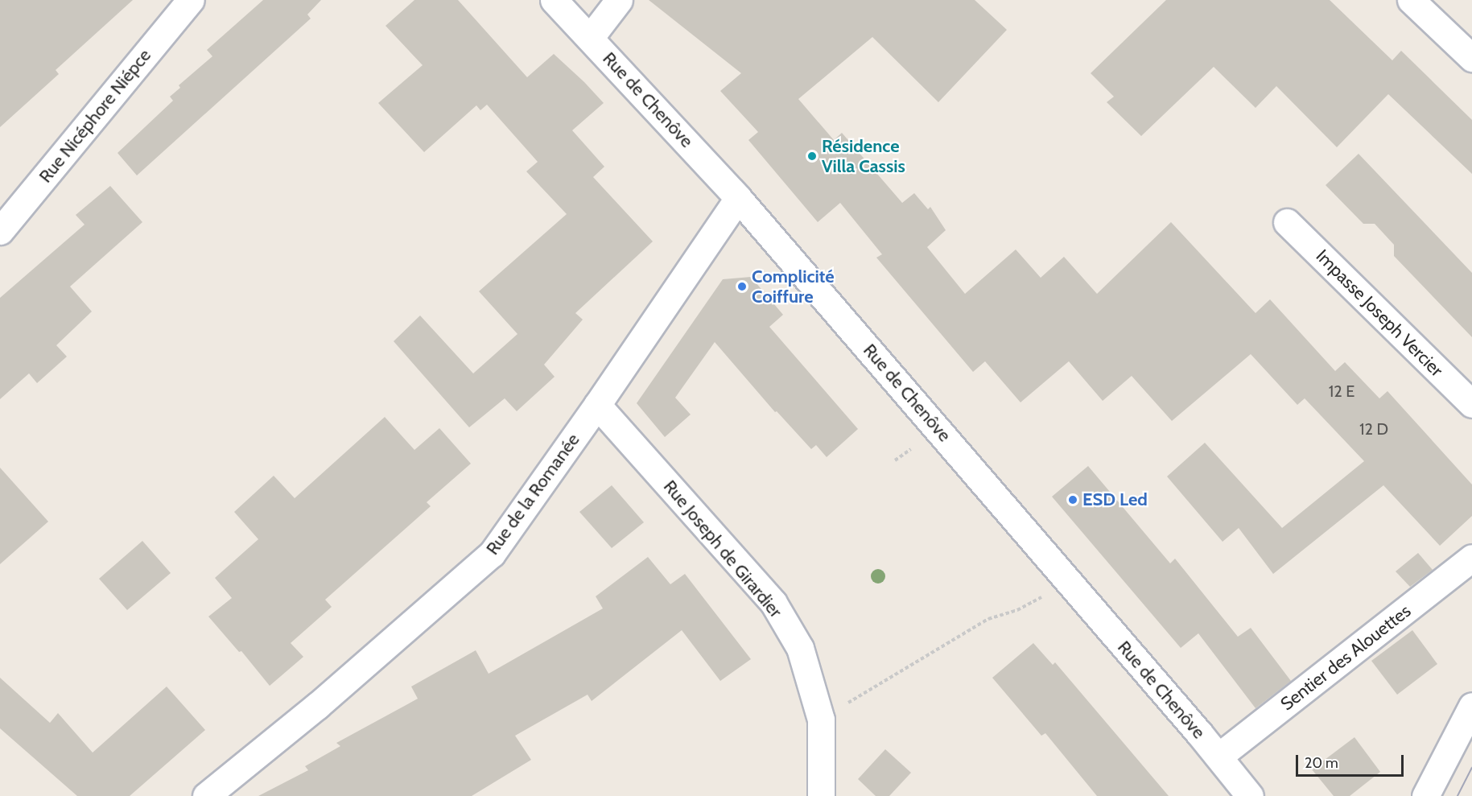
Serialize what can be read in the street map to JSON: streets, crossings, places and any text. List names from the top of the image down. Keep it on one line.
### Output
{"streets":{"street":["Rue de Chenôve","Rue Nicéphore Niépce","Impasse Joseph Vercier","Rue de la Romanée","Rue Joseph de Girardier","Sentier des Alouettes"]},"crossings":[["Rue de Chenôve","Rue de la Romanée"],["Rue de Chenôve","Sentier des Alouettes"],["Rue de la Romanée","Rue Joseph de Girardier"]],"places":["Résidence Villa Cassis","Complicité Coiffure","ESD Led"],"house_numbers":["12 E","12 D"],"scale_bar":"20 m"}
